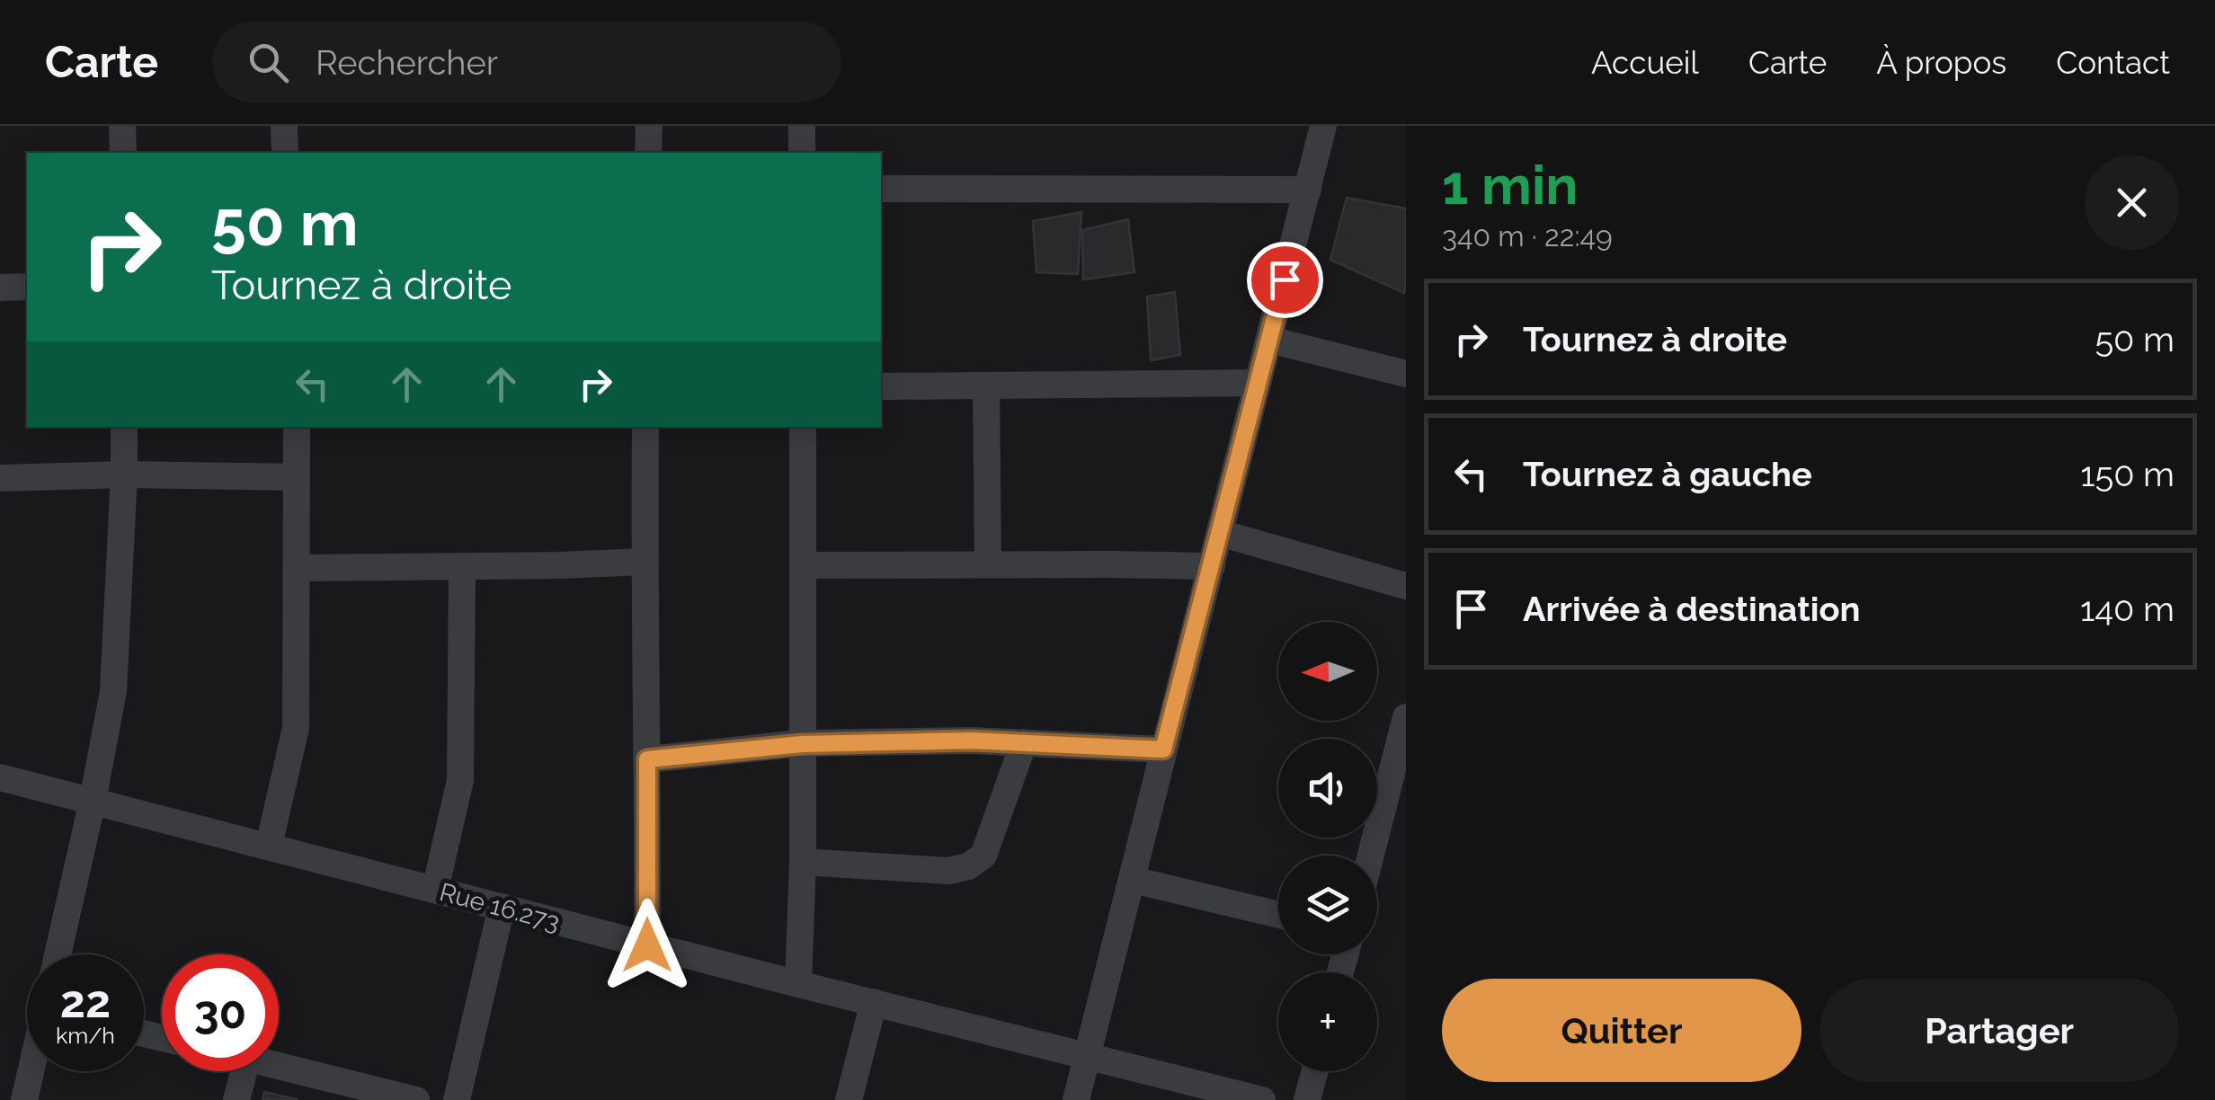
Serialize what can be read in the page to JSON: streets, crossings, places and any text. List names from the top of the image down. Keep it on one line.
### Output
{"streets":{"street":["Rue 16.273"]},"north":"left","page":{"header":"Carte","search":"Rechercher","nav":["Accueil","Carte","À propos","Contact"],"heading":["1 min","340 m · 22:49"],"turn":["50 m","Tournez à droite"],"list":[{"name":"Tournez à droite","value":"50 m"},{"name":"Tournez à gauche","value":"150 m"},{"name":"Arrivée à destination","value":"140 m"}],"map_buttons":"+","speed":"22 km/h","limit":"30","buttons":["Quitter","Partager"]}}
